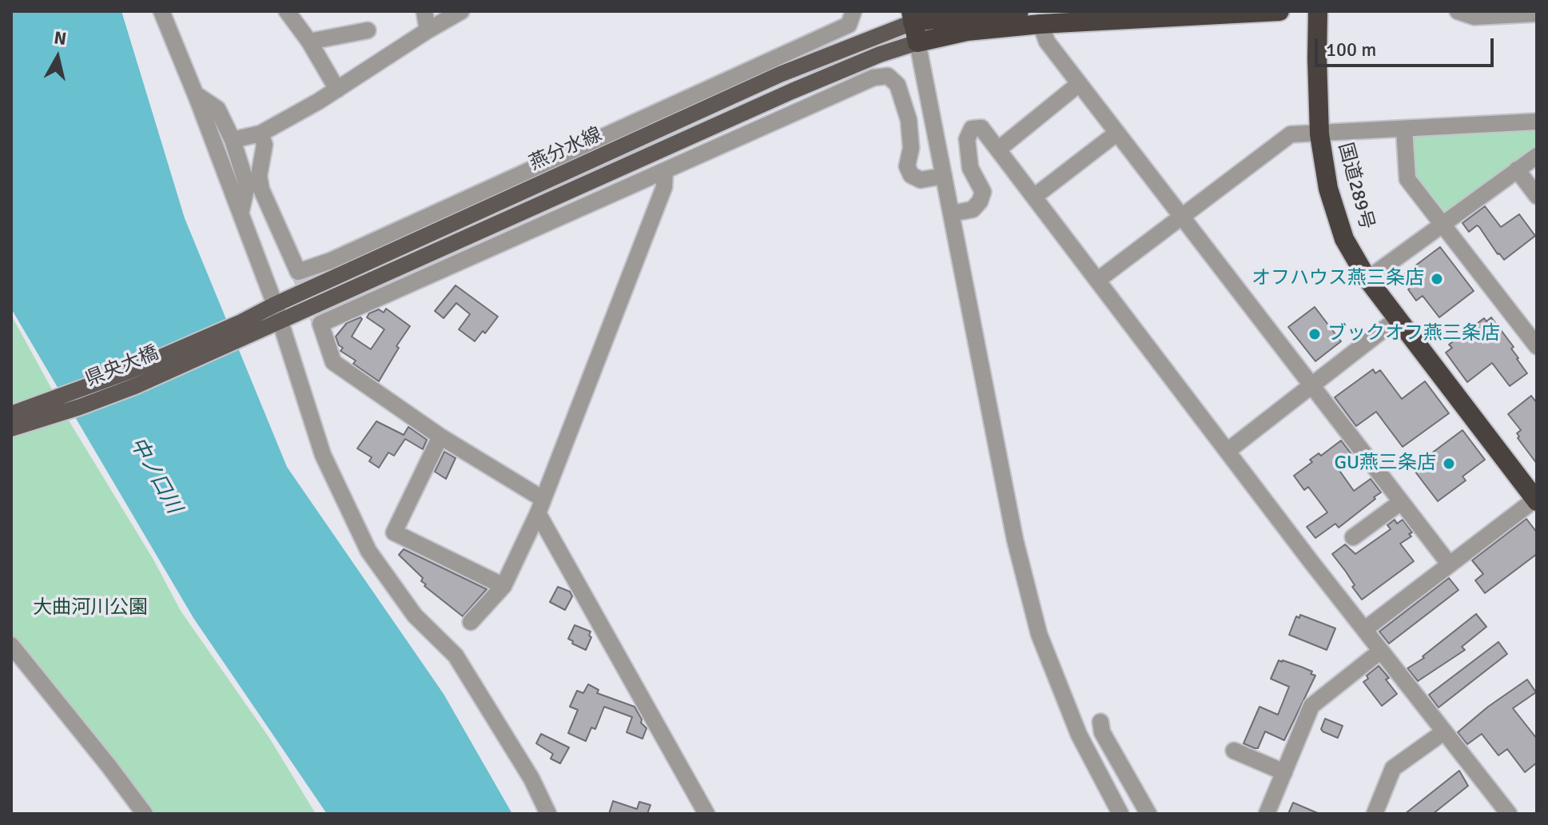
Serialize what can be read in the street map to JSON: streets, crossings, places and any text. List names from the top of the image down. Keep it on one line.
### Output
{"streets":{"highway":["国道289号"],"main road":["燕分水線","県央大橋"]},"crossings":[["燕分水線","県央大橋"]],"water":["中ノ口川"],"parks":["大曲河川公園"],"places":["オフハウス燕三条店","ブックオフ燕三条店","GU燕三条店"],"scale_bar":"100 m","north":"top"}
